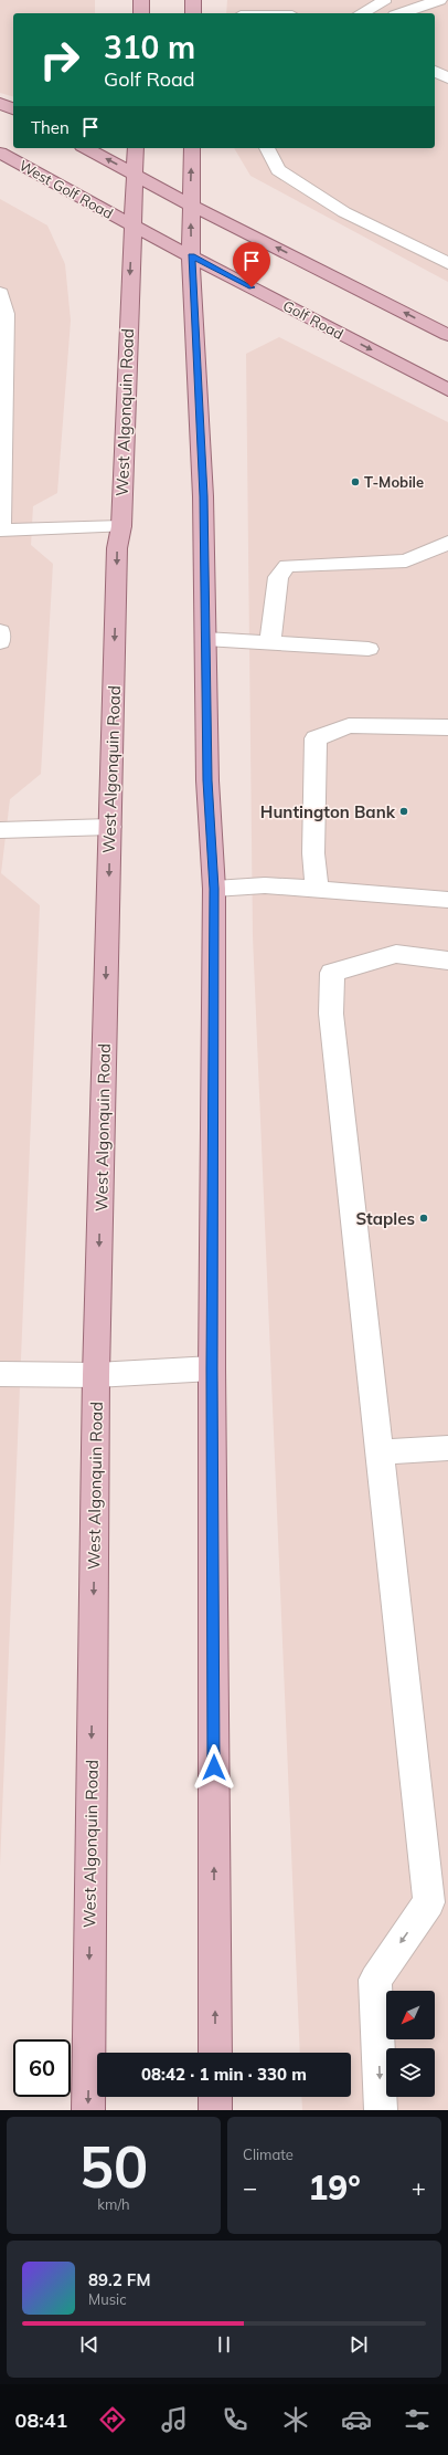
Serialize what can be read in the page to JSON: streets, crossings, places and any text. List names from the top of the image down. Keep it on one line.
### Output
{"streets":{"main road":["West Golf Road","Golf Road","West Algonquin Road"]},"crossings":[["West Golf Road","Golf Road"],["West Golf Road","West Algonquin Road"],["Golf Road","West Algonquin Road"]],"places":["T-Mobile","Huntington Bank","Staples"],"north":"bottom left","page":{"turn":["310 m","Golf Road"],"then":"Then","limit":"60","trip":"08:42 · 1 min · 330 m","tile":[["50","km/h"],"Climate"],"heat":["−","19°","+"],"song":["89.2 FM","Music"],"tabs":"08:41"}}
